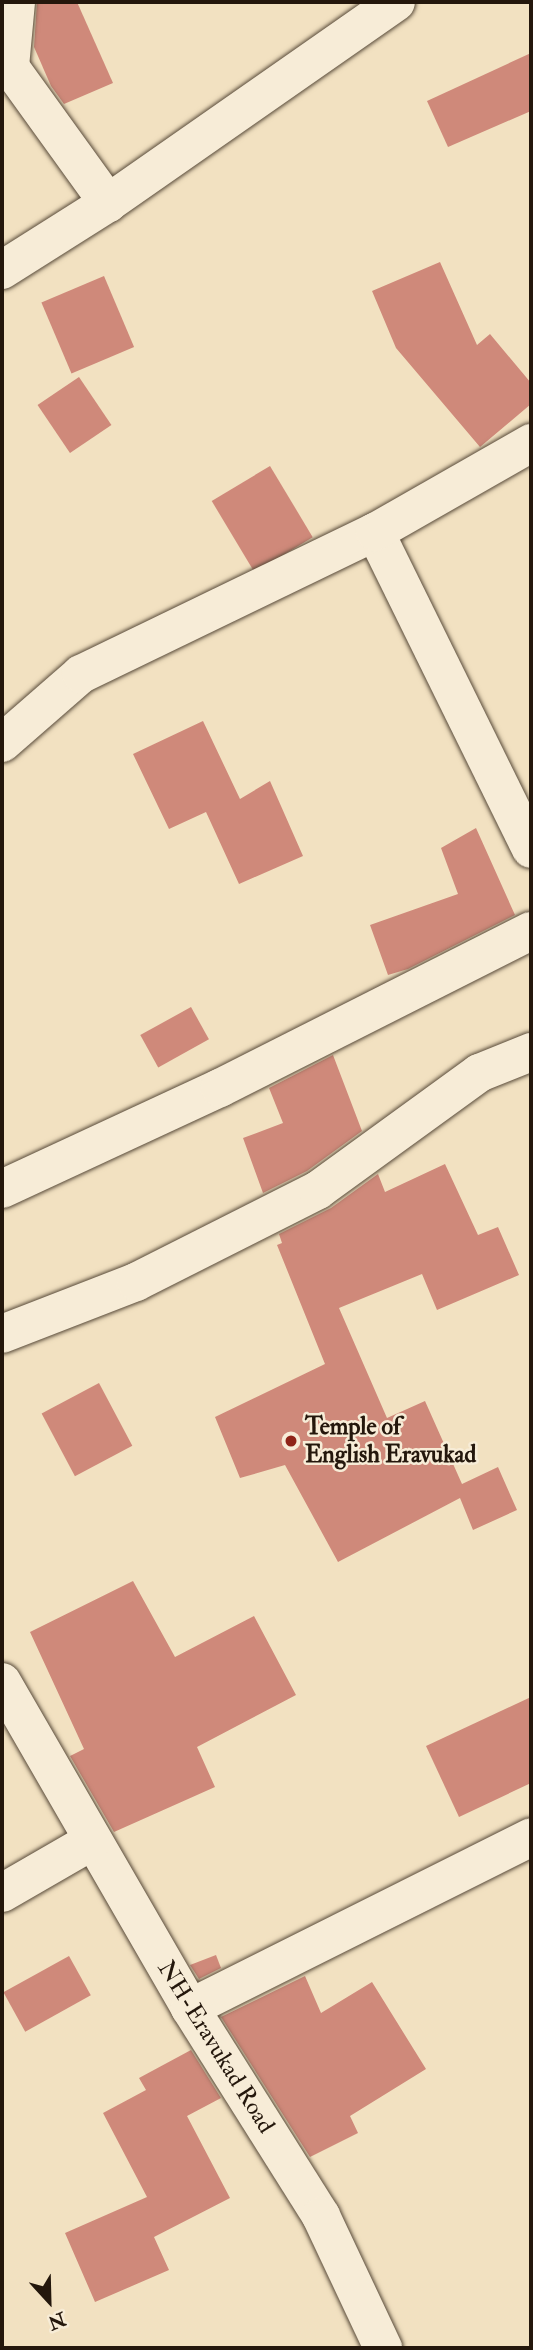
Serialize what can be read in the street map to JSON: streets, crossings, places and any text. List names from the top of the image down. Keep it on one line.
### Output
{"streets":{"street":["NH-Eravukad Road"]},"places":["Temple of English Eravukad"],"north":"bottom"}
